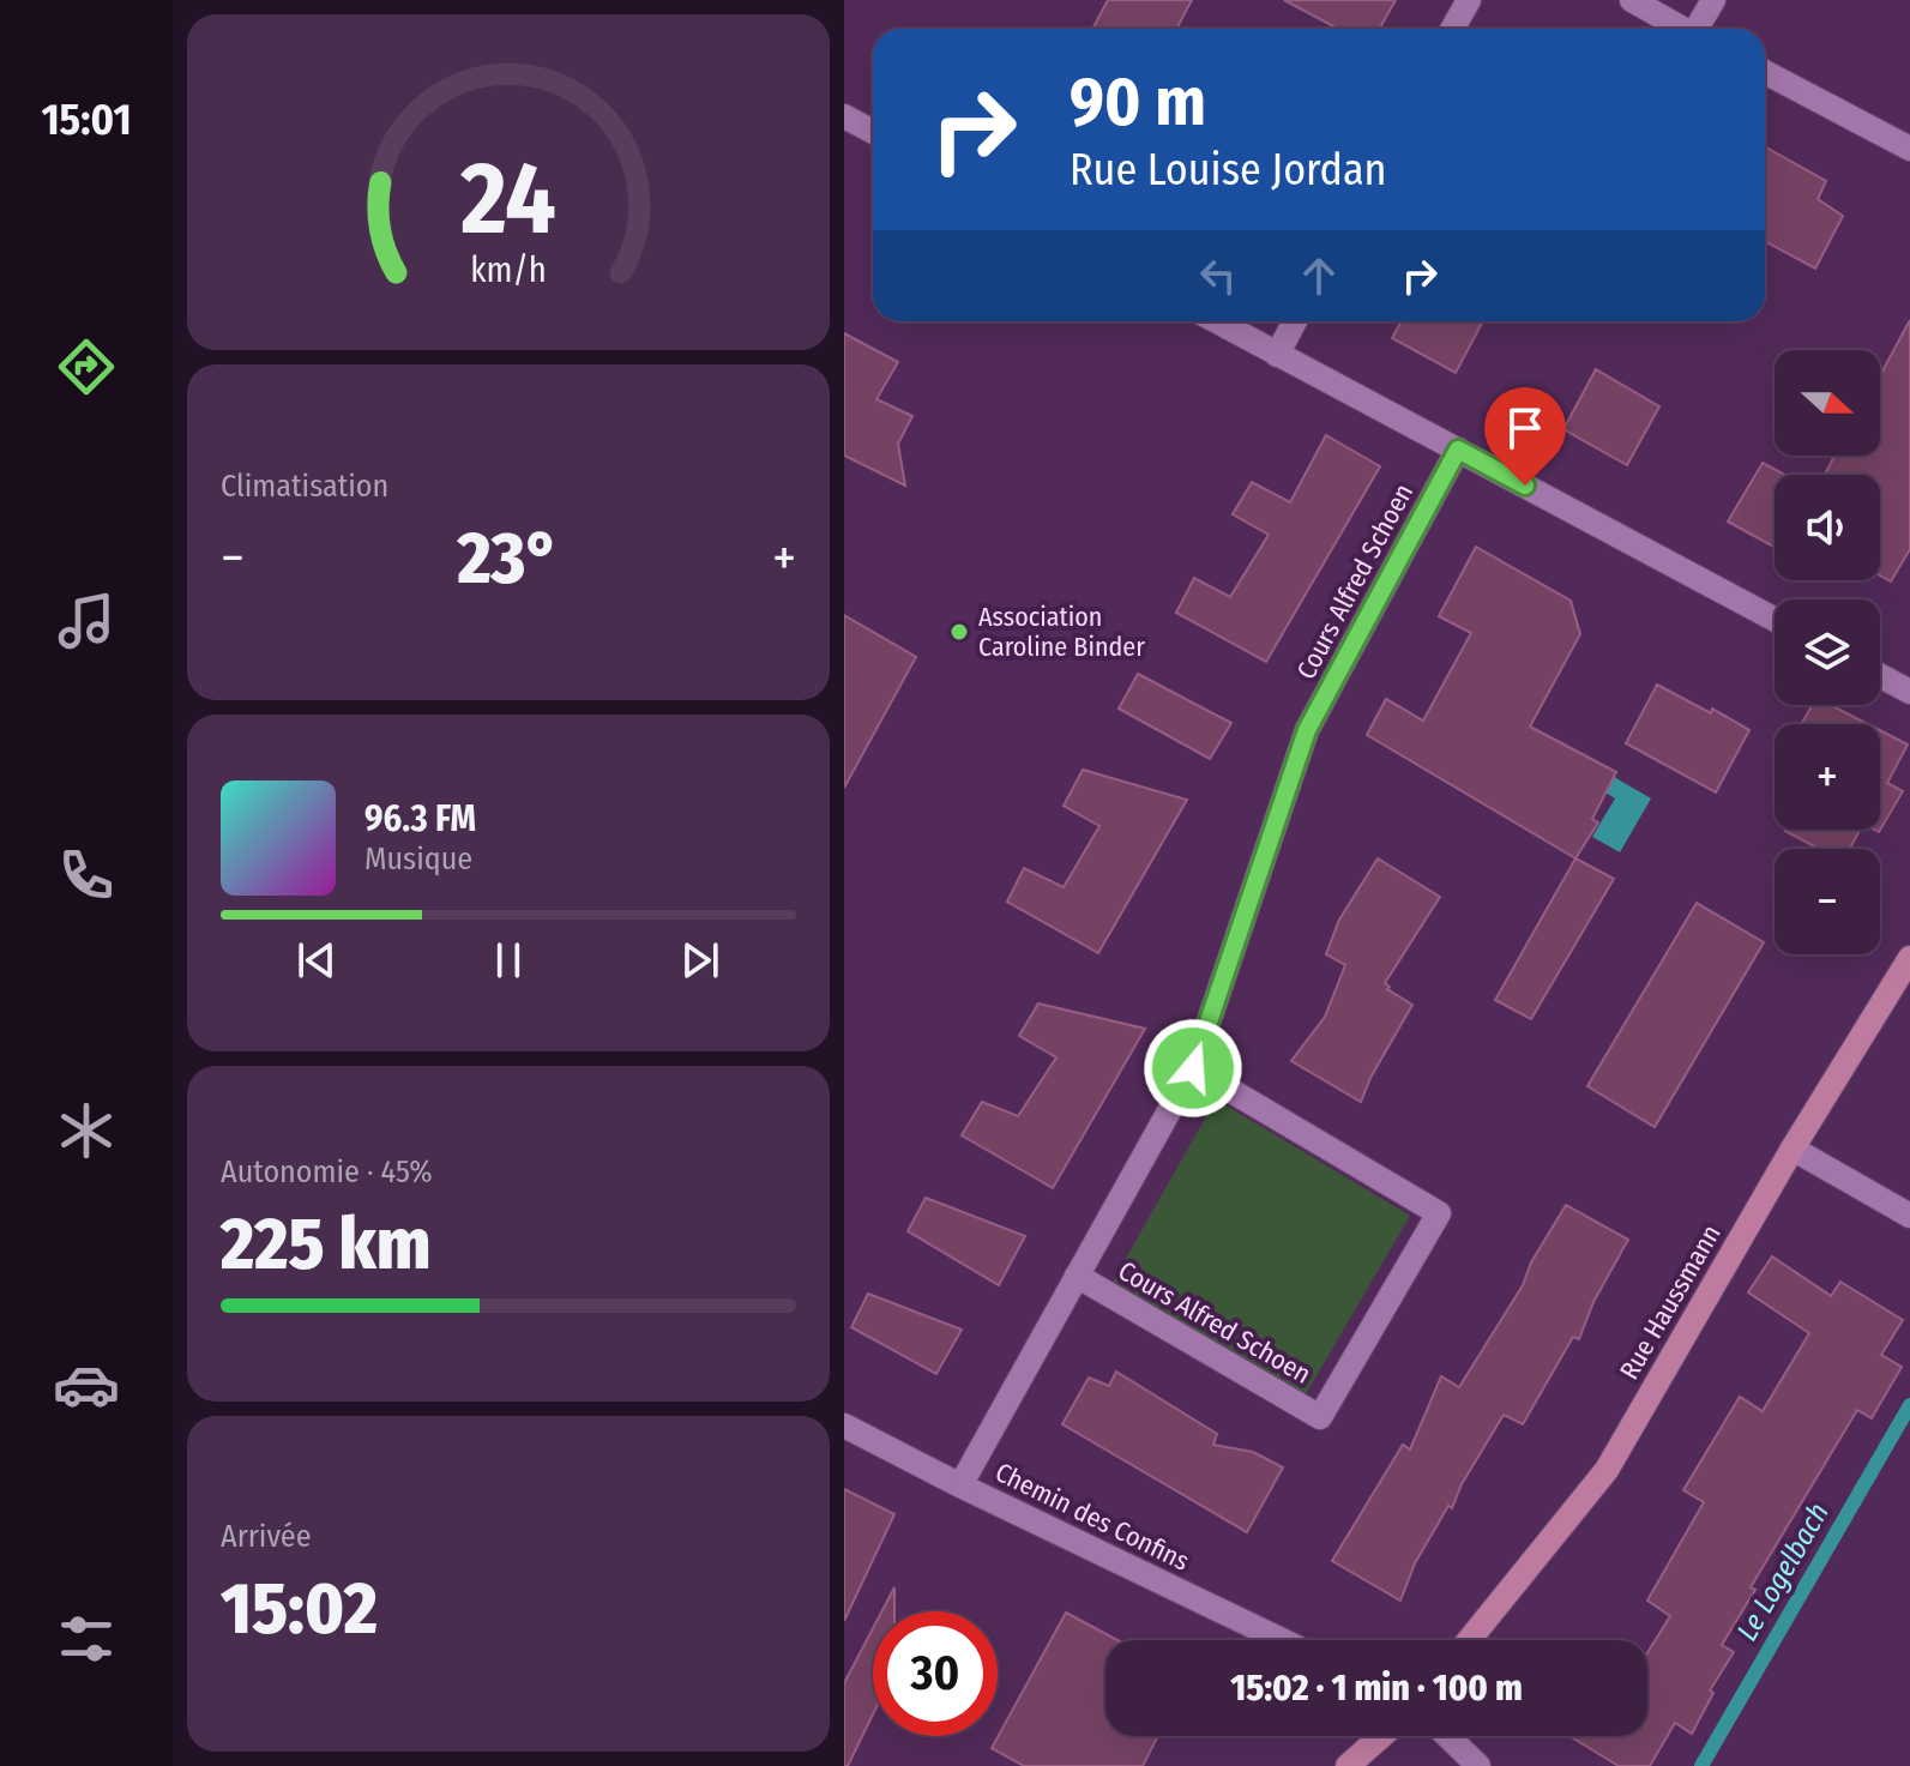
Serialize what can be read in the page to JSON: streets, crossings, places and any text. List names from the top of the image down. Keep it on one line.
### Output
{"streets":{"street":["Cours Alfred Schoen","Rue Haussmann","Chemin des Confins"]},"crossings":[["Cours Alfred Schoen","Chemin des Confins"]],"water":["Le Logelbach"],"places":["Association Caroline Binder"],"north":"right","page":{"tabs":"15:01","turn":["90 m","Rue Louise Jordan"],"map_buttons":["+","−"],"tile":["Climatisation",["Autonomie · 45%","225 km"],["Arrivée","15:02"]],"heat":["−","23°","+"],"song":["96.3 FM","Musique"],"limit":"30","trip":"15:02 · 1 min · 100 m","gauge":["24","km/h"]}}
